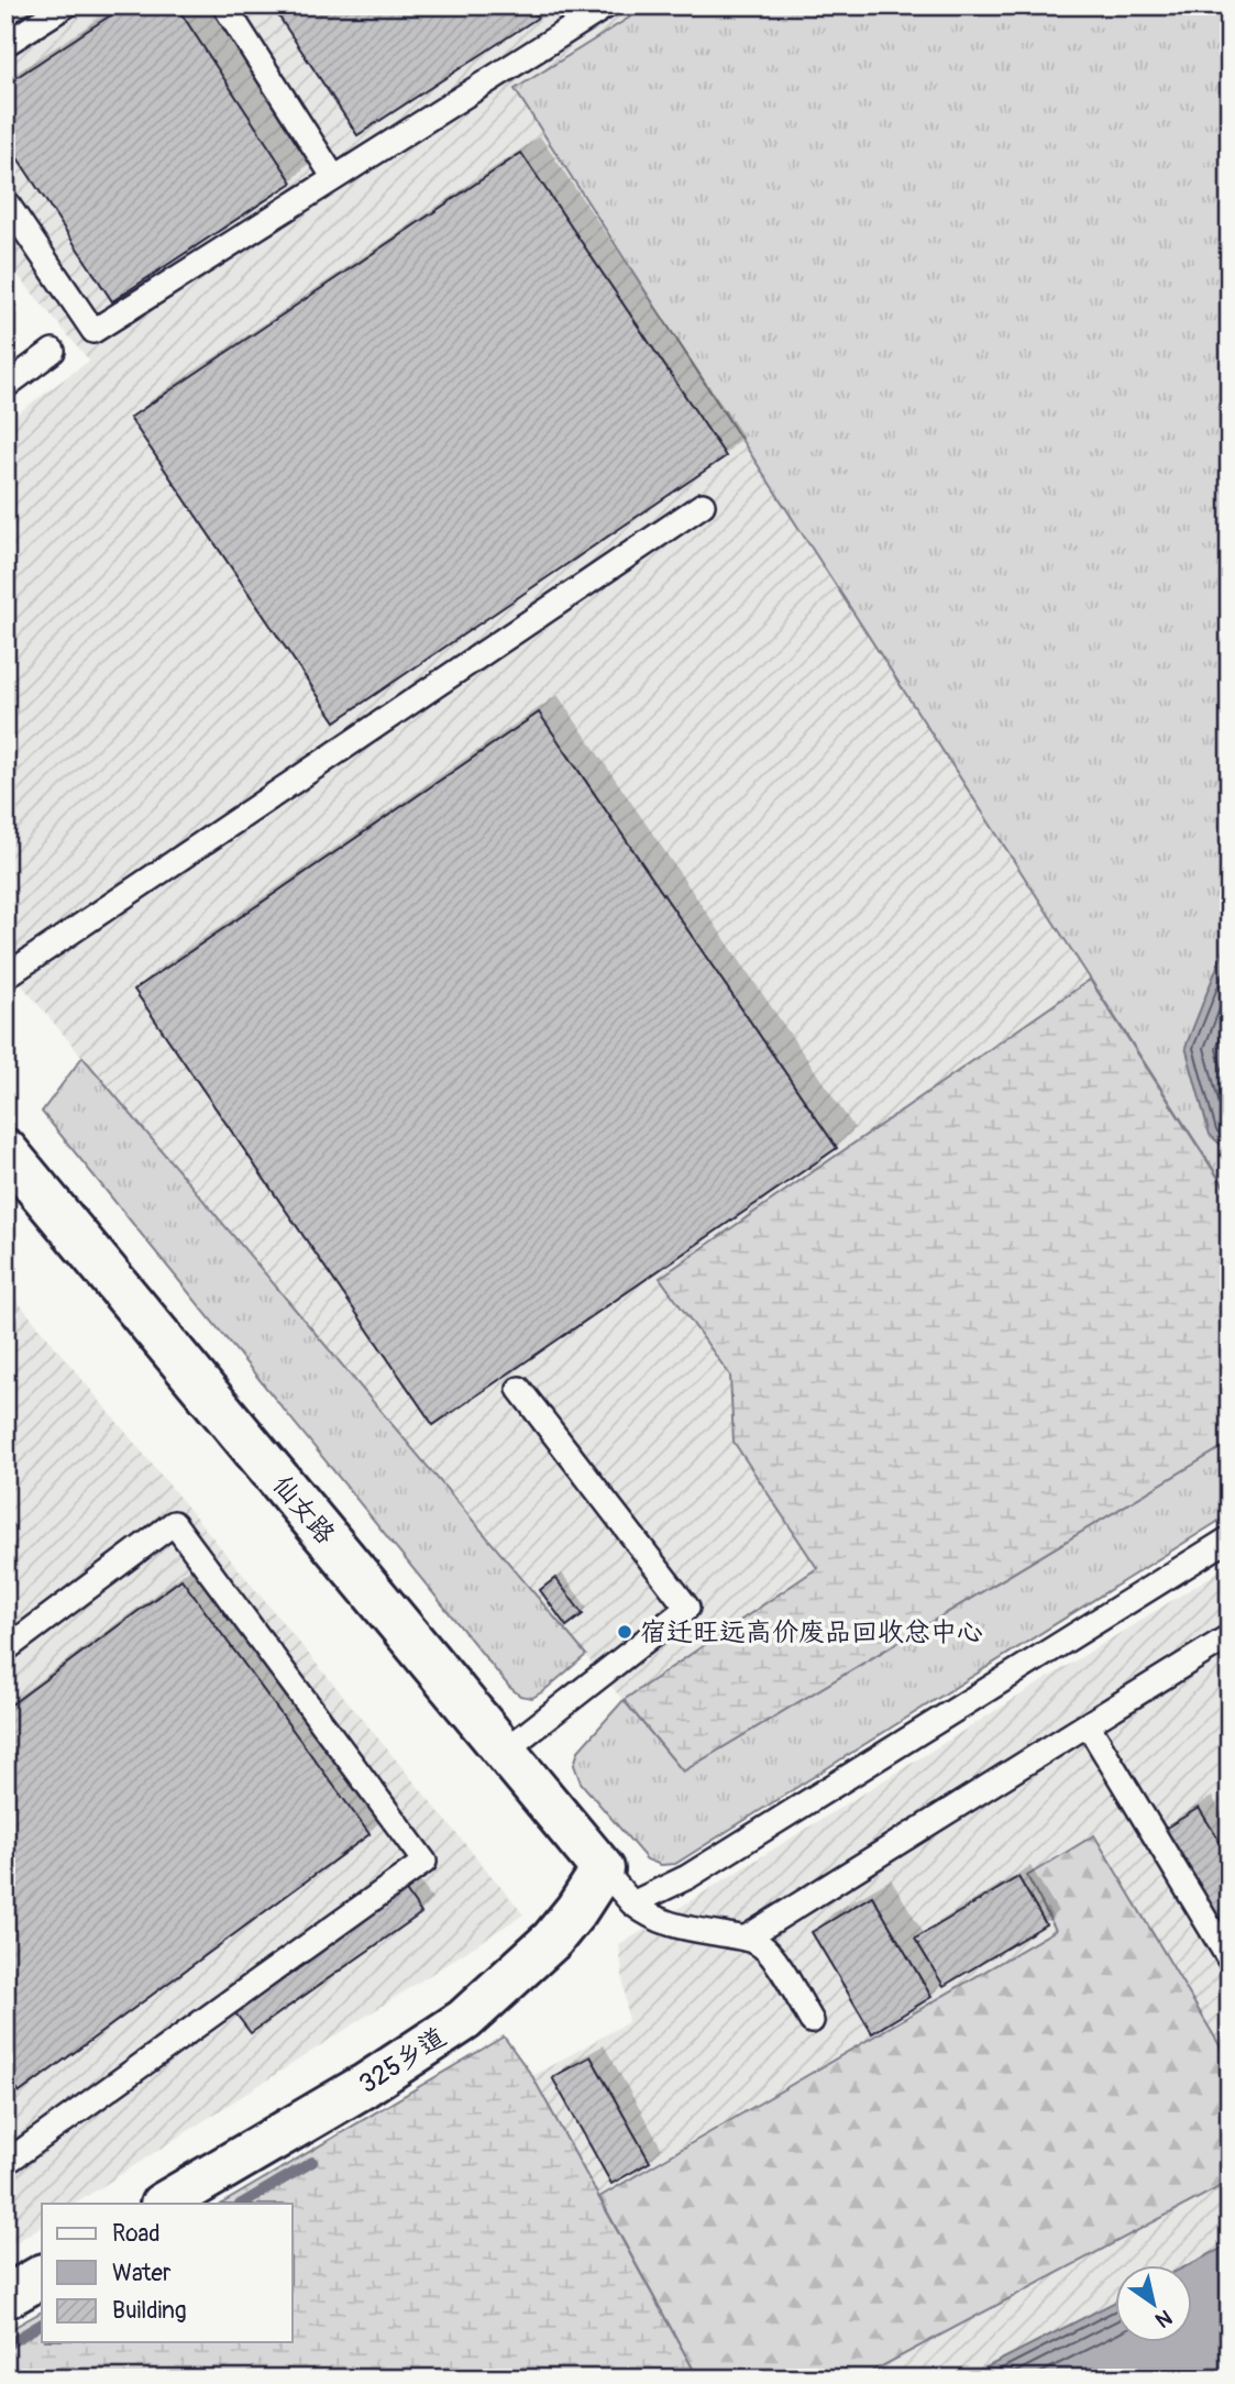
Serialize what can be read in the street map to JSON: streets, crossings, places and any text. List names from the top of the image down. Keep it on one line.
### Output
{"streets":{"street":["仙女路","325乡道"]},"crossings":[["仙女路","325乡道"]],"places":["宿迁旺远高价废品回收总中心"],"legend":["Road","Water","Building"],"north":"bottom right"}
